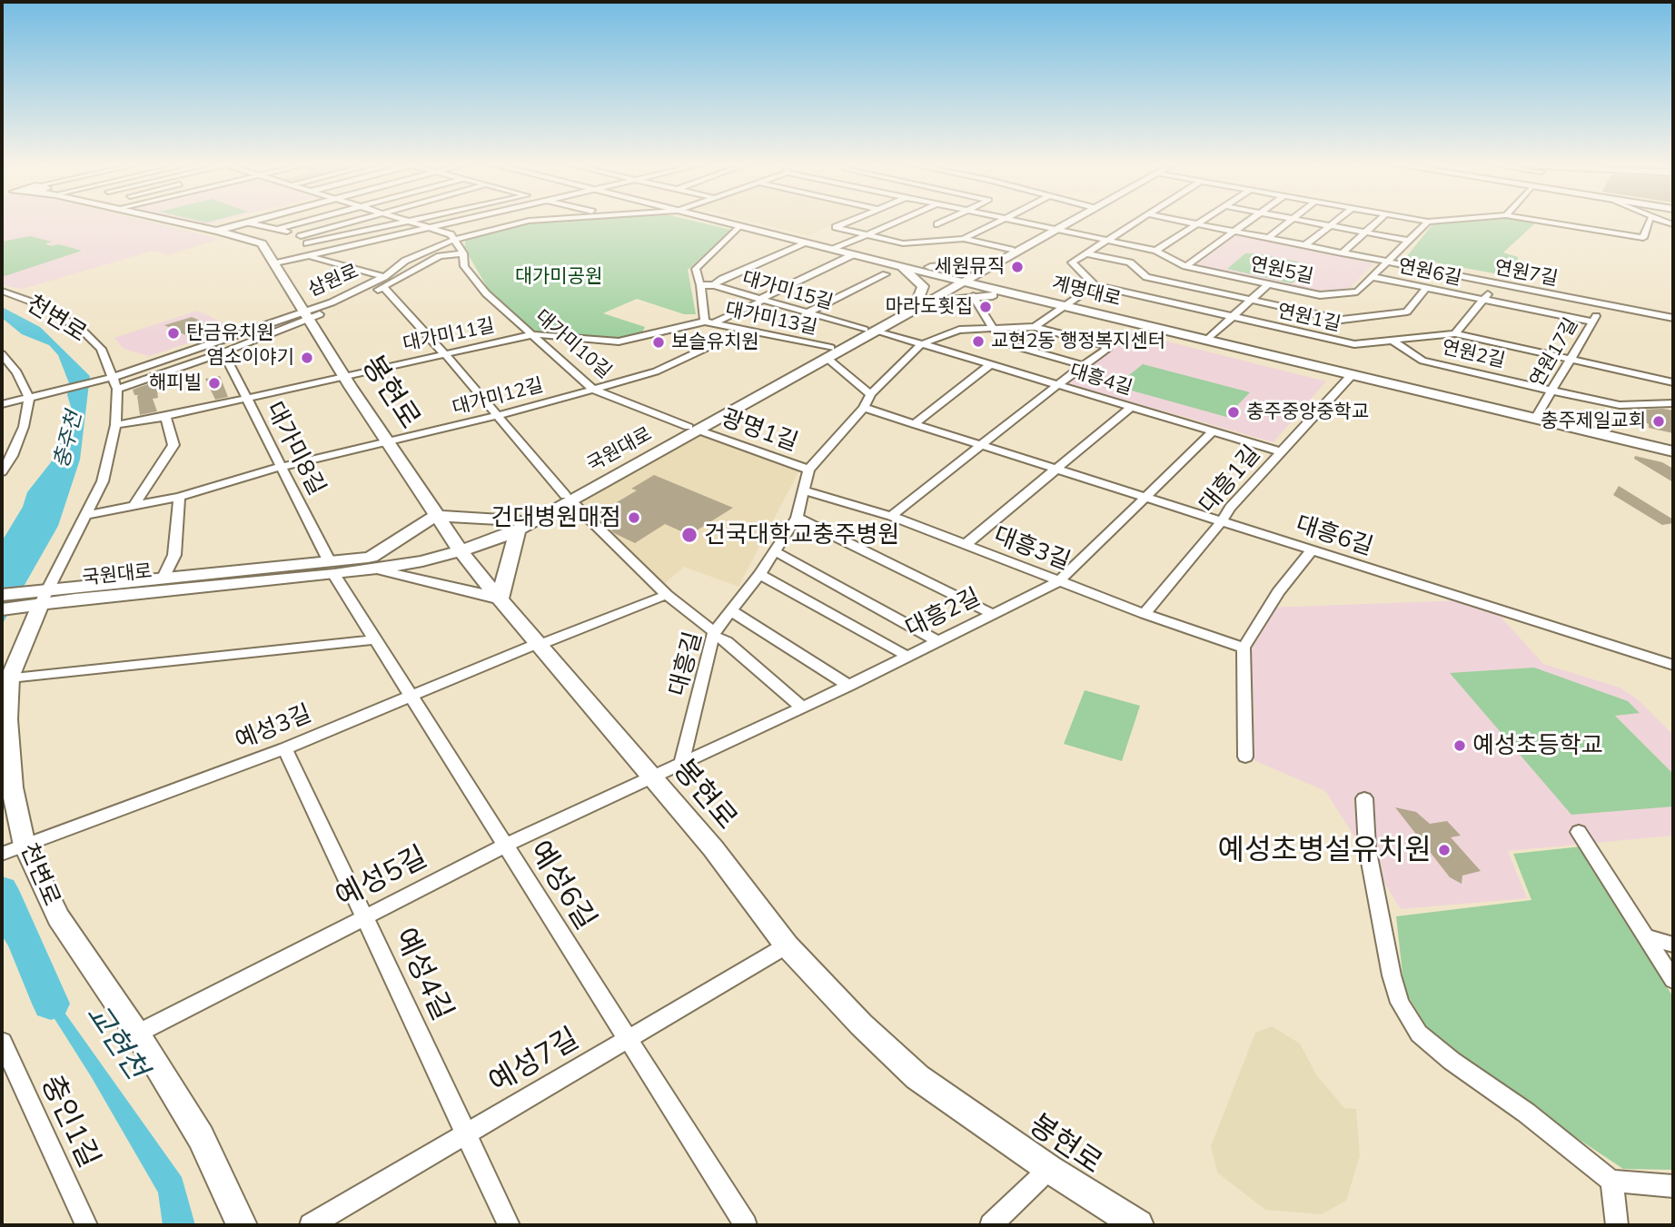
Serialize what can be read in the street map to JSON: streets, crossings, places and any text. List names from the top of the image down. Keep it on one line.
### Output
{"streets":{"street":["연원5길","연원6길","연원7길","삼원로","대가미15길","계명대로","연원1길","천변로","대가미13길","대가미11길","대가미10길","연원17길","연원2길","대흥4길","봉현로","대가미12길","광명1길","대가미8길","국원대로","대흥1길","대흥6길","대흥3길","대흥2길","대흥길","예성3길","예성5길","예성6길","예성4길","예성7길","충인1길"]},"crossings":[["연원5길","연원6길"],["연원5길","연원7길"],["연원5길","국원대로"],["연원6길","연원17길"],["연원7길","연원17길"],["삼원로","천변로"],["삼원로","대가미10길"],["삼원로","봉현로"],["대가미15길","대가미13길"],["대가미15길","대흥4길"],["대가미15길","국원대로"],["계명대로","대가미13길"],["계명대로","연원17길"],["계명대로","국원대로"],["계명대로","대흥1길"],["연원1길","연원17길"],["연원1길","연원2길"],["천변로","대가미11길"],["천변로","대가미12길"],["천변로","국원대로"],["천변로","예성3길"],["천변로","예성5길"],["대가미13길","대가미11길"],["대가미13길","대가미12길"],["대가미13길","국원대로"],["대가미11길","대가미10길"],["대가미11길","봉현로"],["대가미11길","대가미8길"],["대가미10길","대가미12길"],["대가미10길","광명1길"],["대가미10길","국원대로"],["연원17길","연원2길"],["대흥4길","국원대로"],["대흥4길","대흥1길"],["대흥4길","대흥2길"],["봉현로","대가미12길"],["봉현로","국원대로"],["봉현로","대흥2길"],["봉현로","예성3길"],["봉현로","예성5길"],["봉현로","예성7길"],["대가미12길","대가미8길"],["광명1길","국원대로"],["광명1길","대흥길"],["대가미8길","국원대로"],["대가미8길","예성6길"],["국원대로","예성6길"],["대흥1길","대흥6길"],["대흥1길","대흥3길"],["대흥6길","대흥2길"],["대흥3길","대흥2길"],["대흥3길","대흥길"],["대흥2길","대흥길"],["대흥2길","예성5길"],["예성3길","예성6길"],["예성3길","예성4길"],["예성5길","예성6길"],["예성5길","예성4길"],["예성6길","예성7길"],["예성4길","예성7길"]],"water":["충주천","교현천"],"parks":["대가미공원"],"places":["세원뮤직","마라도횟집","탄금유치원","교현2동 행정복지센터","보슬유치원","염소이야기","해피빌","충주중앙중학교","충주제일교회","건대병원매점","건국대학교충주병원","예성초등학교","예성초병설유치원"]}
